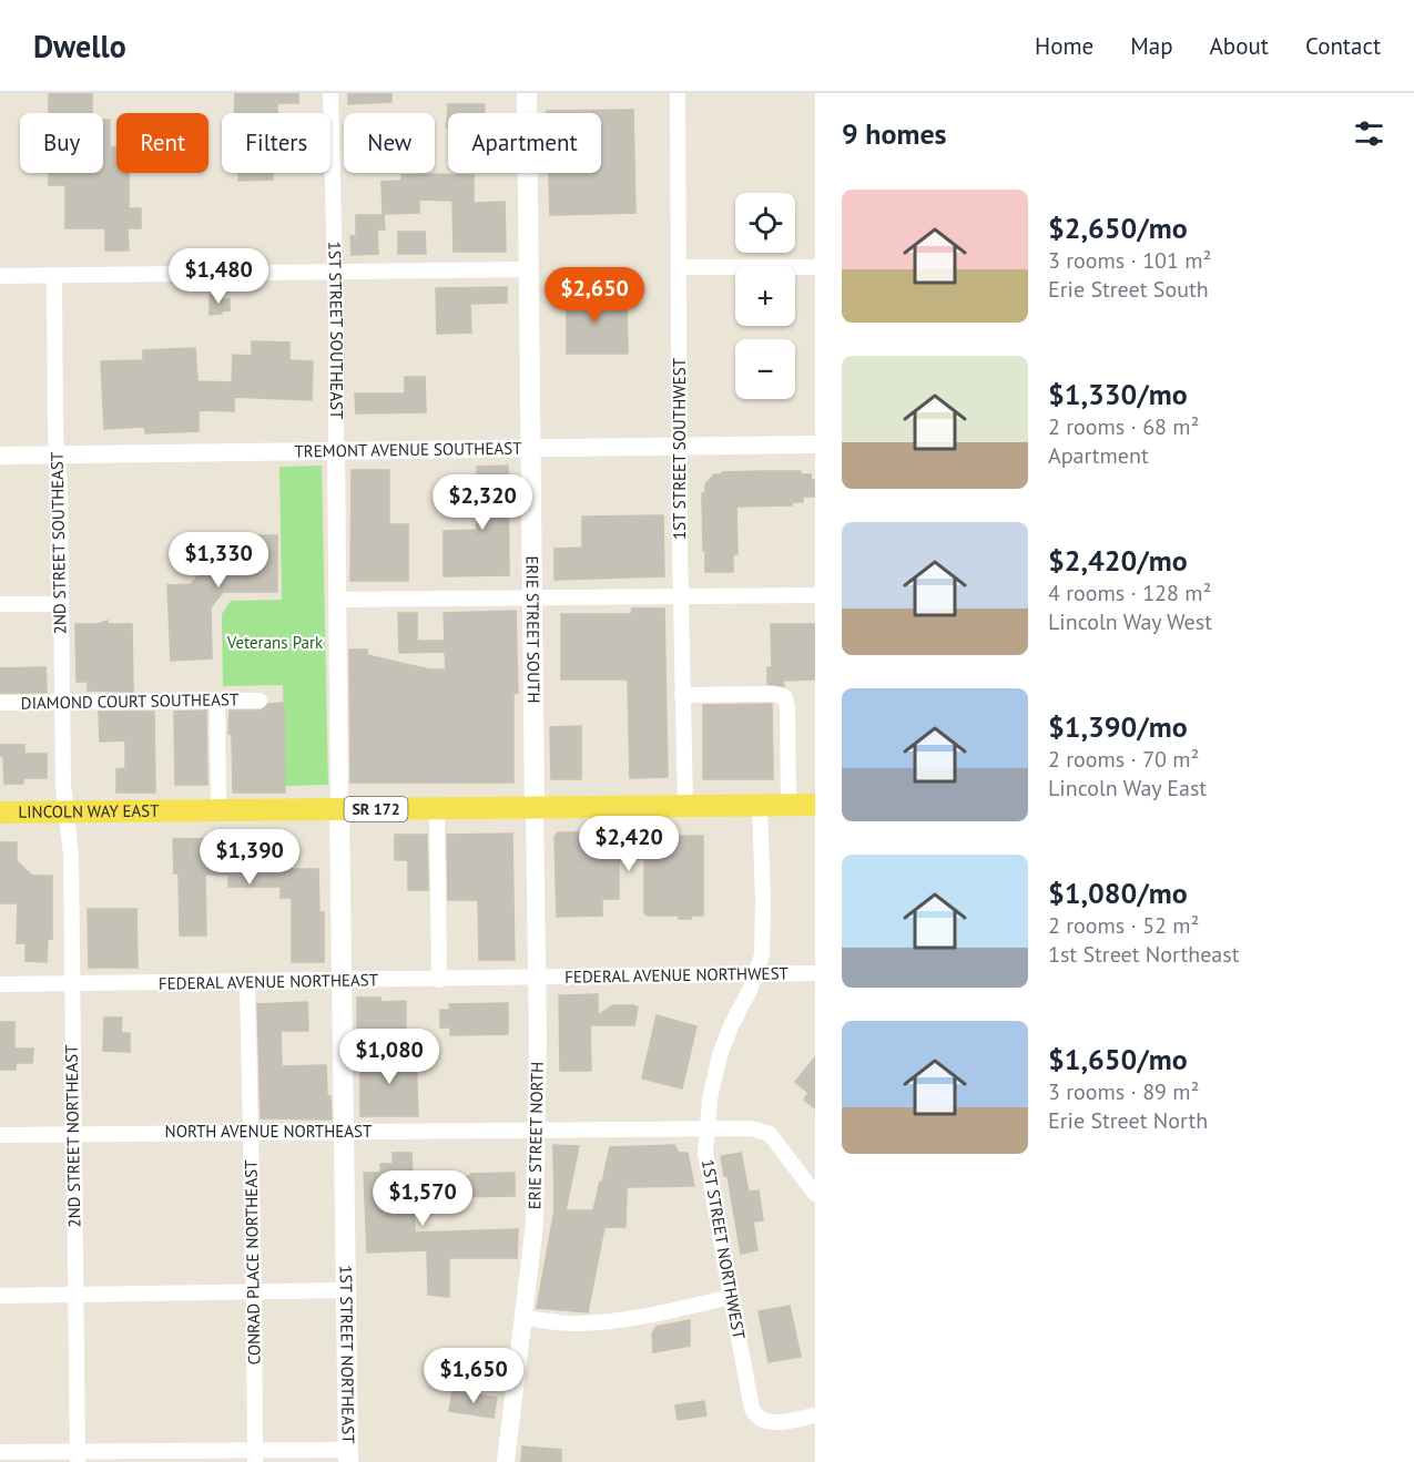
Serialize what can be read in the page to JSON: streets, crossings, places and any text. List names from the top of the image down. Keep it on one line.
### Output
{"streets":{"main road":["ERIE STREET SOUTH","SR 172","LINCOLN WAY EAST","1ST STREET NORTHEAST"],"street":["1ST STREET SOUTHEAST","1ST STREET SOUTHWEST","TREMONT AVENUE SOUTHEAST","2ND STREET SOUTHEAST","DIAMOND COURT SOUTHEAST","FEDERAL AVENUE NORTHWEST","FEDERAL AVENUE NORTHEAST","NORTH AVENUE NORTHEAST","2ND STREET NORTHEAST","ERIE STREET NORTH","1ST STREET NORTHWEST","CONRAD PLACE NORTHEAST"]},"crossings":[["1ST STREET SOUTHEAST","TREMONT AVENUE SOUTHEAST"],["1ST STREET SOUTHEAST","LINCOLN WAY EAST"],["1ST STREET SOUTHEAST","1ST STREET NORTHEAST"],["1ST STREET SOUTHWEST","TREMONT AVENUE SOUTHEAST"],["1ST STREET SOUTHWEST","SR 172"],["TREMONT AVENUE SOUTHEAST","2ND STREET SOUTHEAST"],["TREMONT AVENUE SOUTHEAST","ERIE STREET SOUTH"],["2ND STREET SOUTHEAST","DIAMOND COURT SOUTHEAST"],["2ND STREET SOUTHEAST","LINCOLN WAY EAST"],["2ND STREET SOUTHEAST","2ND STREET NORTHEAST"],["ERIE STREET SOUTH","SR 172"],["ERIE STREET SOUTH","LINCOLN WAY EAST"],["ERIE STREET SOUTH","ERIE STREET NORTH"],["SR 172","LINCOLN WAY EAST"],["SR 172","ERIE STREET NORTH"],["SR 172","1ST STREET NORTHWEST"],["LINCOLN WAY EAST","2ND STREET NORTHEAST"],["LINCOLN WAY EAST","ERIE STREET NORTH"],["LINCOLN WAY EAST","1ST STREET NORTHEAST"],["FEDERAL AVENUE NORTHWEST","FEDERAL AVENUE NORTHEAST"],["FEDERAL AVENUE NORTHWEST","ERIE STREET NORTH"],["FEDERAL AVENUE NORTHWEST","1ST STREET NORTHWEST"],["FEDERAL AVENUE NORTHEAST","2ND STREET NORTHEAST"],["FEDERAL AVENUE NORTHEAST","ERIE STREET NORTH"],["FEDERAL AVENUE NORTHEAST","CONRAD PLACE NORTHEAST"],["FEDERAL AVENUE NORTHEAST","1ST STREET NORTHEAST"],["NORTH AVENUE NORTHEAST","2ND STREET NORTHEAST"],["NORTH AVENUE NORTHEAST","ERIE STREET NORTH"],["NORTH AVENUE NORTHEAST","1ST STREET NORTHWEST"],["NORTH AVENUE NORTHEAST","CONRAD PLACE NORTHEAST"],["NORTH AVENUE NORTHEAST","1ST STREET NORTHEAST"]],"parks":["Veterans Park"],"page":{"header":"Dwello","nav":["Home","Map","About","Contact"],"heading":"9 homes","chip":["Buy","Rent","Filters","New","Apartment"],"list":[{"name":"$2,650/mo","note":"3 rooms · 101 m² · Erie Street South"},{"name":"$1,330/mo","note":"2 rooms · 68 m² · Apartment"},{"name":"$2,420/mo","note":"4 rooms · 128 m² · Lincoln Way West"},{"name":"$1,390/mo","note":"2 rooms · 70 m² · Lincoln Way East"},{"name":"$1,080/mo","note":"2 rooms · 52 m² · 1st Street Northeast"},{"name":"$1,650/mo","note":"3 rooms · 89 m² · Erie Street North"}],"map_buttons":["+","−"],"price":["$1,480","$2,650","$2,320","$1,330","$2,420","$1,390","$1,080","$1,570","$1,650"]}}
